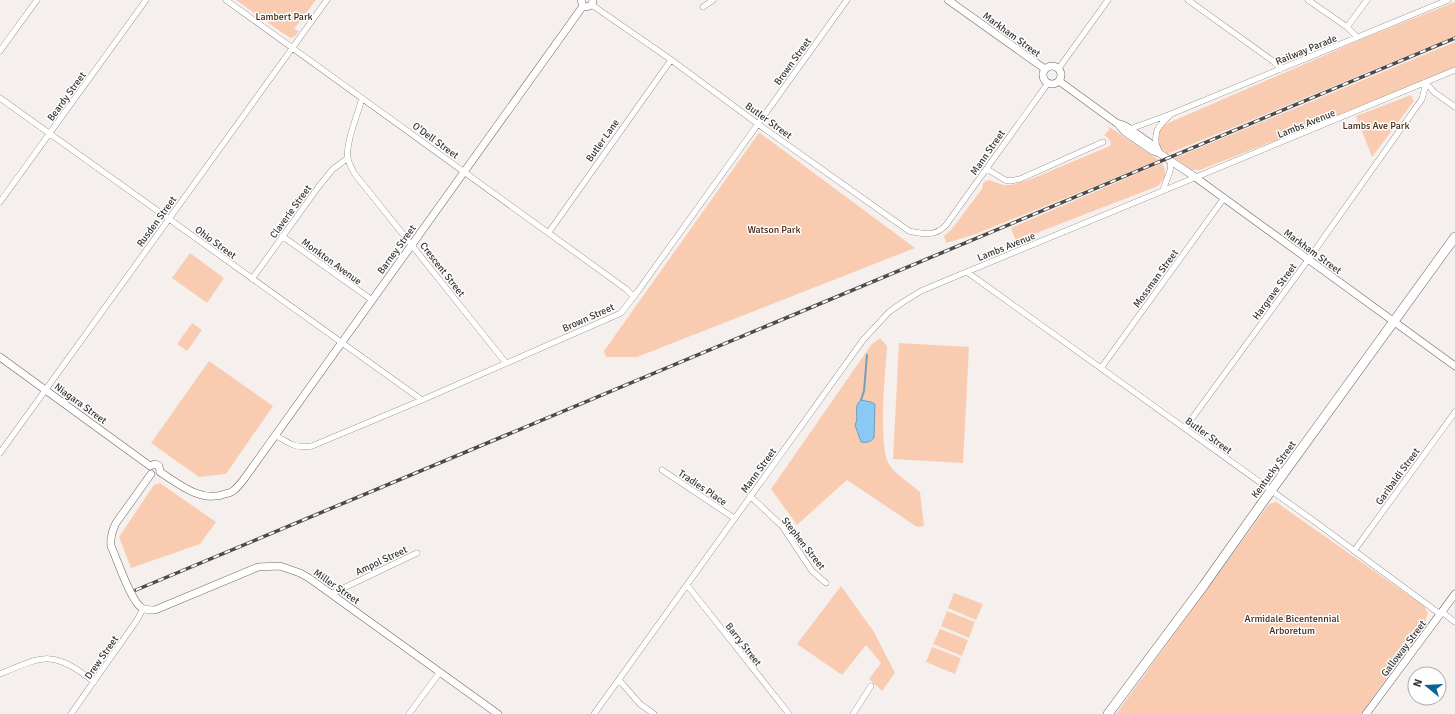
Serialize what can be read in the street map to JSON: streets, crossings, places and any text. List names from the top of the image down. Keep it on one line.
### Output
{"streets":{"main road":["Kentucky Street"],"street":["Markham Street","Railway Parade","Brown Street","Beardy Street","Butler Street","Lambs Avenue","O'Dell Street","Butler Lane","Mann Street","Claverie Street","Rusden Street","Ohio Street","Barney Street","Monkton Avenue","Crescent Street","Mossman Street","Hargrave Street","Niagara Street","Garibaldi Street","Tradies Place","Stephen Street","Ampol Street","Miller Street","Barry Street","Galloway Street","Drew Street"]},"crossings":[["Markham Street","Railway Parade"],["Markham Street","Lambs Avenue"],["Markham Street","Mann Street"],["Markham Street","Mossman Street"],["Markham Street","Hargrave Street"],["Markham Street","Kentucky Street"],["Brown Street","Butler Street"],["Brown Street","O'Dell Street"],["Brown Street","Ohio Street"],["Brown Street","Barney Street"],["Brown Street","Crescent Street"],["Beardy Street","Ohio Street"],["Butler Street","Lambs Avenue"],["Butler Street","Butler Lane"],["Butler Street","Mann Street"],["Butler Street","Mossman Street"],["Butler Street","Hargrave Street"],["Butler Street","Kentucky Street"],["Butler Street","Garibaldi Street"],["Butler Street","Galloway Street"],["Lambs Avenue","Mann Street"],["Lambs Avenue","Hargrave Street"],["O'Dell Street","Butler Lane"],["O'Dell Street","Rusden Street"],["O'Dell Street","Barney Street"],["Mann Street","Tradies Place"],["Mann Street","Stephen Street"],["Mann Street","Barry Street"],["Claverie Street","Ohio Street"],["Claverie Street","Monkton Avenue"],["Claverie Street","Crescent Street"],["Rusden Street","Ohio Street"],["Rusden Street","Niagara Street"],["Ohio Street","Barney Street"],["Barney Street","Monkton Avenue"],["Barney Street","Crescent Street"],["Barney Street","Niagara Street"],["Ampol Street","Miller Street"],["Miller Street","Drew Street"]],"parks":["Lambert Park","Lambs Ave Park","Watson Park","Armidale Bicentennial Arboretum"],"north":"left"}
